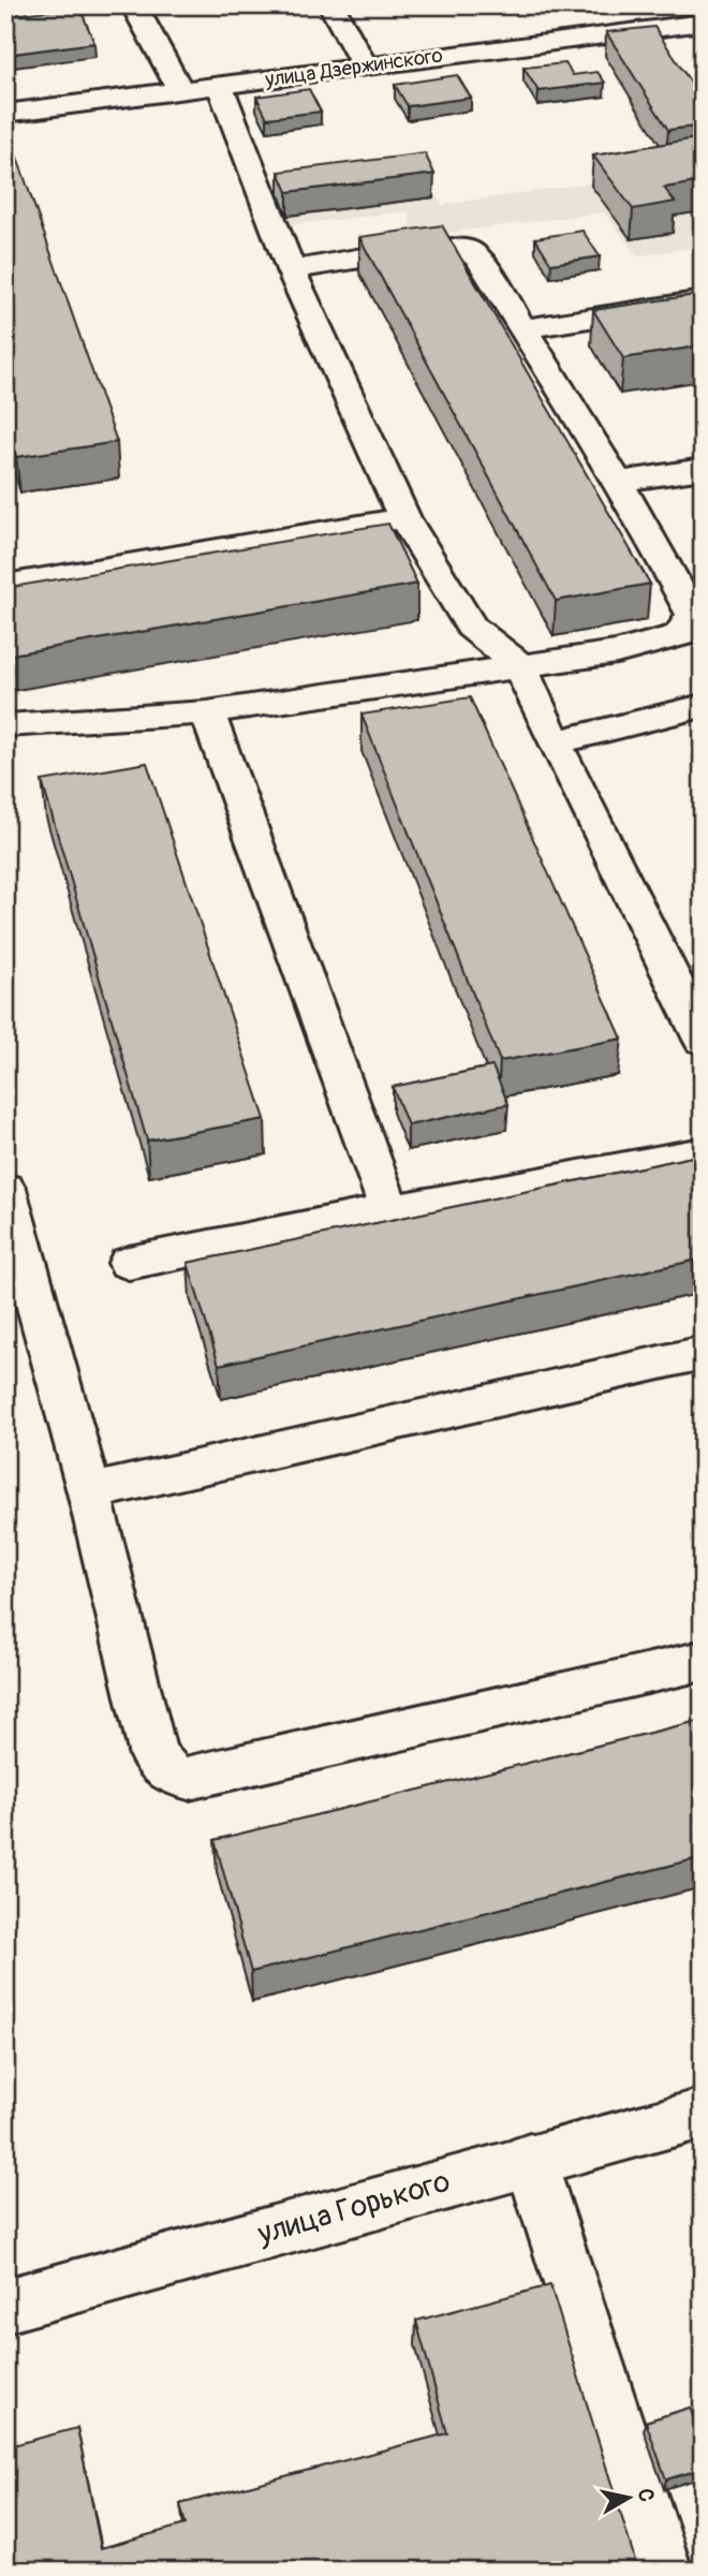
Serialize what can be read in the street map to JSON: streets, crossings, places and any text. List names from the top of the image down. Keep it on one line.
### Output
{"streets":{"street":["улица Дзержинского","улица Горького"]},"north":"right"}
